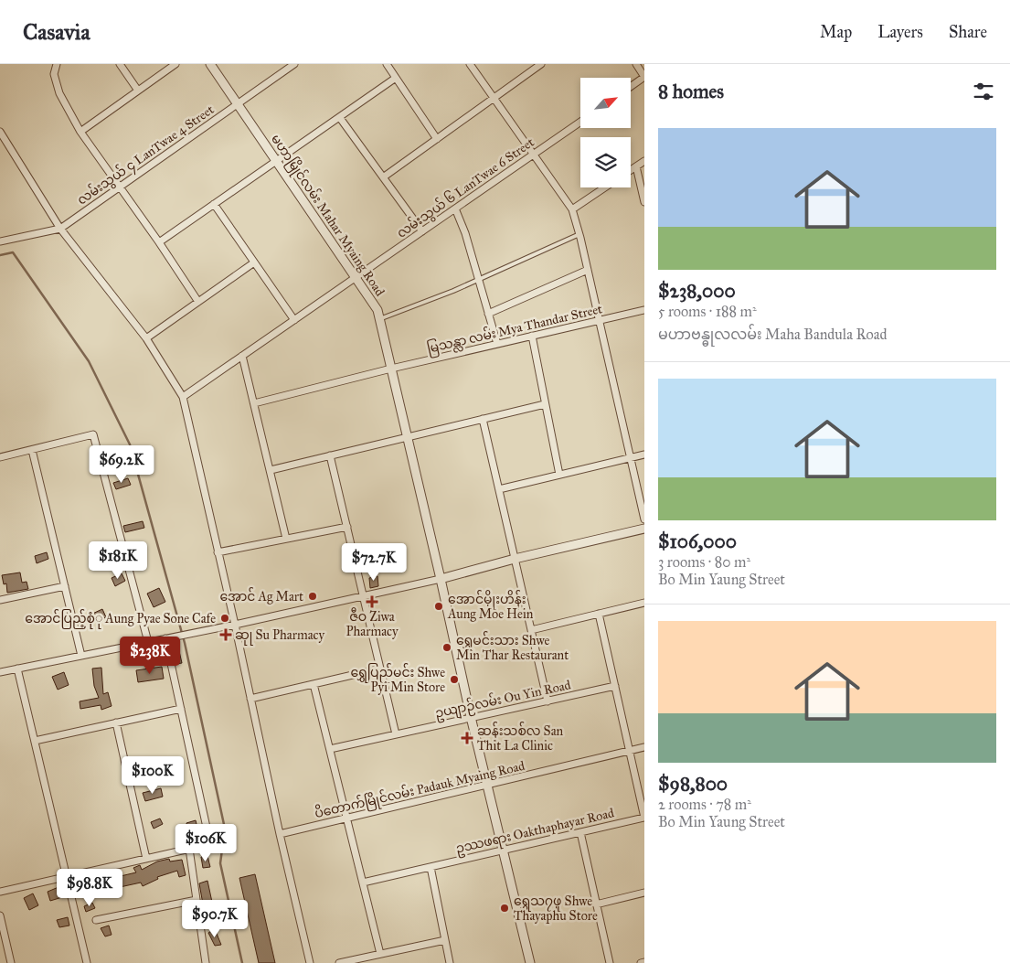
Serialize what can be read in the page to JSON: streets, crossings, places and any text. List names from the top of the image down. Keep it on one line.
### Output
{"streets":{"street":["လမ်းသွယ် ၄ LanTwae 4 Street","လမ်းသွယ် ၆ LanTwae 6 Street","မဟာမြိုင်လမ်း Mahar Myaing Road","မြသန္လာ လမ်း Mya Thandar Street","ဥယျာဉ်လမ်း Ou Yin Road","ပိတောက်မြိုင်လမ်း Padauk Myaing Road","ဥဿဖရား Oakthaphayar Road"]},"crossings":[["လမ်းသွယ် ၄ LanTwae 4 Street","မဟာမြိုင်လမ်း Mahar Myaing Road"],["လမ်းသွယ် ၆ LanTwae 6 Street","မဟာမြိုင်လမ်း Mahar Myaing Road"],["မဟာမြိုင်လမ်း Mahar Myaing Road","မြသန္လာ လမ်း Mya Thandar Street"],["မဟာမြိုင်လမ်း Mahar Myaing Road","ဥယျာဉ်လမ်း Ou Yin Road"],["မဟာမြိုင်လမ်း Mahar Myaing Road","ပိတောက်မြိုင်လမ်း Padauk Myaing Road"],["မဟာမြိုင်လမ်း Mahar Myaing Road","ဥဿဖရား Oakthaphayar Road"]],"places":{"other":["အောင် Ag Mart","အောင်မိုုးဟိန်း Aung Moe Hein","အောင်ပြည့်စုံု Aung Pyae Sone Cafe","ရွှေမင်းသား Shwe Min Thar Restaurant","ရွှေပြည်မင်း Shwe Pyi Min Store","ရွှေသ၇ဖူ Shwe Thayaphu Store"],"health":["ဇီဝ Ziwa Pharmacy","ဆုု Su Pharmacy","ဆန်းသစ်လ San Thit La Clinic"]},"north":"top right","page":{"header":"Casavia","nav":["Map","Layers","Share"],"heading":"8 homes","list":[{"name":"$238,000","note":"5 rooms · 188 m² · မဟာဗန္ဓုလလမ်း Maha Bandula Road"},{"name":"$106,000","note":"3 rooms · 80 m² · Bo Min Yaung Street"},{"name":"$98,800","note":"2 rooms · 78 m² · Bo Min Yaung Street"}],"price":["$69.2K","$181K","$72.7K","$238K","$100K","$106K","$98.8K","$90.7K"]}}
